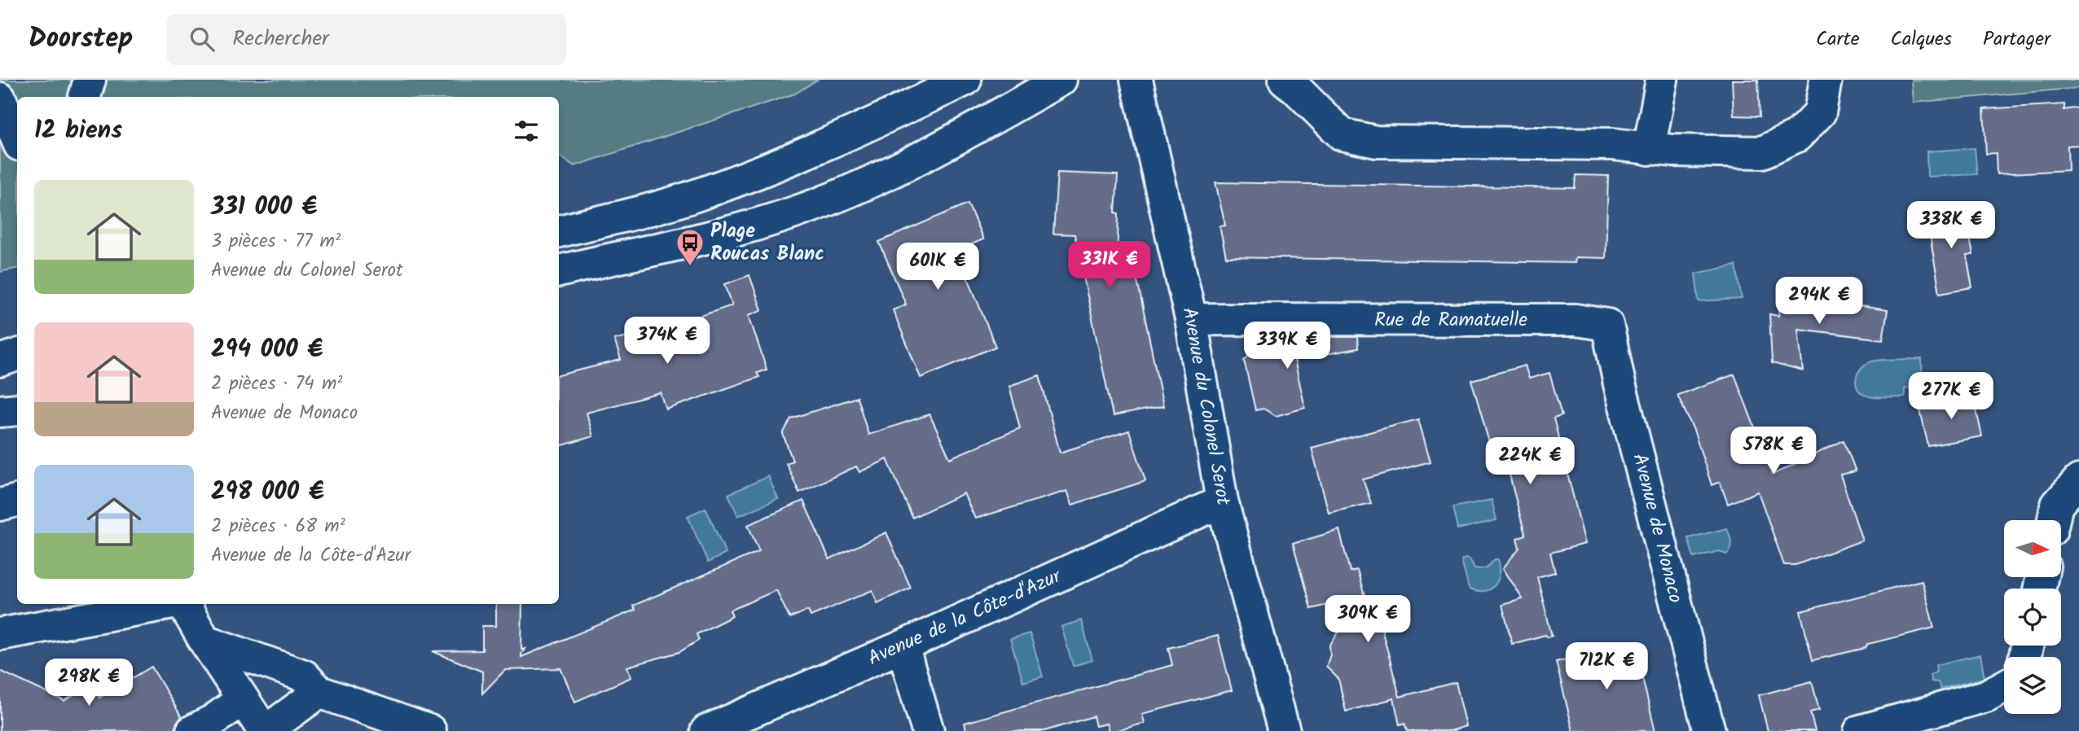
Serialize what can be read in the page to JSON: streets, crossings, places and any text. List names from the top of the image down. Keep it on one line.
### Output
{"streets":{"street":["Rue de Ramatuelle","Avenue du Colonel Serot","Avenue de Monaco","Avenue de la Côte-d'Azur"]},"crossings":[["Rue de Ramatuelle","Avenue du Colonel Serot"],["Rue de Ramatuelle","Avenue de Monaco"],["Avenue du Colonel Serot","Avenue de la Côte-d'Azur"]],"places":{"bus stop":["Plage Roucas Blanc"]},"north":"right","page":{"header":"Doorstep","search":"Rechercher","nav":["Carte","Calques","Partager"],"heading":"12 biens","list":[{"name":"331 000 €","note":"3 pièces · 77 m² · Avenue du Colonel Serot"},{"name":"294 000 €","note":"2 pièces · 74 m² · Avenue de Monaco"},{"name":"298 000 €","note":"2 pièces · 68 m² · Avenue de la Côte-d'Azur"}],"price":["338K €","331K €","601K €","294K €","374K €","339K €","277K €","578K €","224K €","309K €","712K €","298K €"]}}
